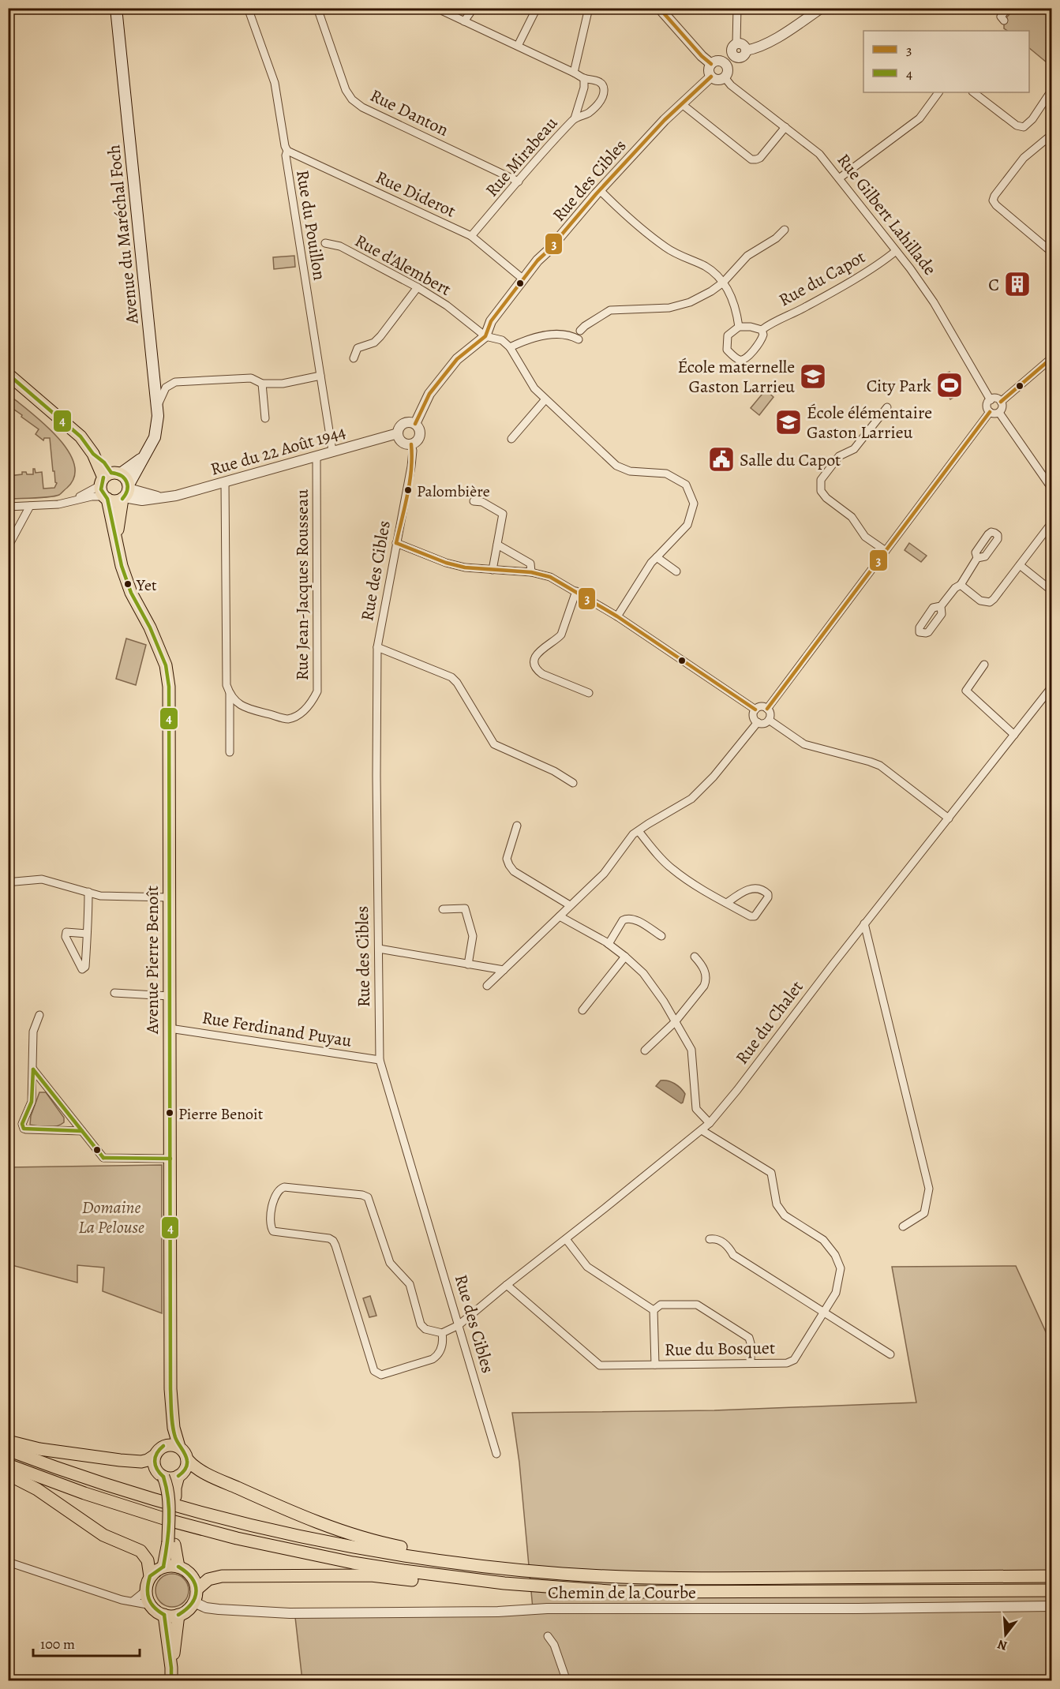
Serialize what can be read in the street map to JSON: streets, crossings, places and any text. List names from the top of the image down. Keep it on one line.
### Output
{"streets":{"main road":["Avenue du Maréchal Foch","Avenue Pierre Benoît"],"street":["Rue Danton","Rue Mirabeau","Rue des Cibles","Rue Diderot","Rue Gilbert Lahillade","Rue du Pouillon","Rue d'Alembert","Rue du Capot","Rue du 22 Août 1944","Rue Jean-Jacques Rousseau","Rue du Chalet","Rue Ferdinand Puyau","Rue du Bosquet","Chemin de la Courbe"]},"crossings":[["Rue Danton","Rue Mirabeau"],["Rue Mirabeau","Rue Diderot"],["Rue des Cibles","Rue Diderot"],["Rue des Cibles","Rue Gilbert Lahillade"],["Rue des Cibles","Rue d'Alembert"],["Rue des Cibles","Rue du 22 Août 1944"],["Rue des Cibles","Rue du Chalet"],["Rue des Cibles","Rue Ferdinand Puyau"],["Rue Diderot","Rue du Pouillon"],["Rue Gilbert Lahillade","Rue du Capot"],["Rue du Pouillon","Rue du 22 Août 1944"],["Avenue du Maréchal Foch","Rue du 22 Août 1944"],["Avenue du Maréchal Foch","Avenue Pierre Benoît"],["Rue du 22 Août 1944","Rue Jean-Jacques Rousseau"],["Rue du 22 Août 1944","Avenue Pierre Benoît"],["Avenue Pierre Benoît","Rue Ferdinand Puyau"],["Rue du Chalet","Rue du Bosquet"]],"parks":["Domaine La Pelouse"],"places":{"building":["C"],"school or university":["École maternelle Gaston Larrieu","École élémentaire Gaston Larrieu"],"sports":["City Park"],"public building":["Salle du Capot"],"other":["Palombière","Yet","Pierre Benoit"]},"lines":["transit line 3","transit line 4"],"legend":["3","4"],"scale_bar":"100 m","north":"bottom"}
